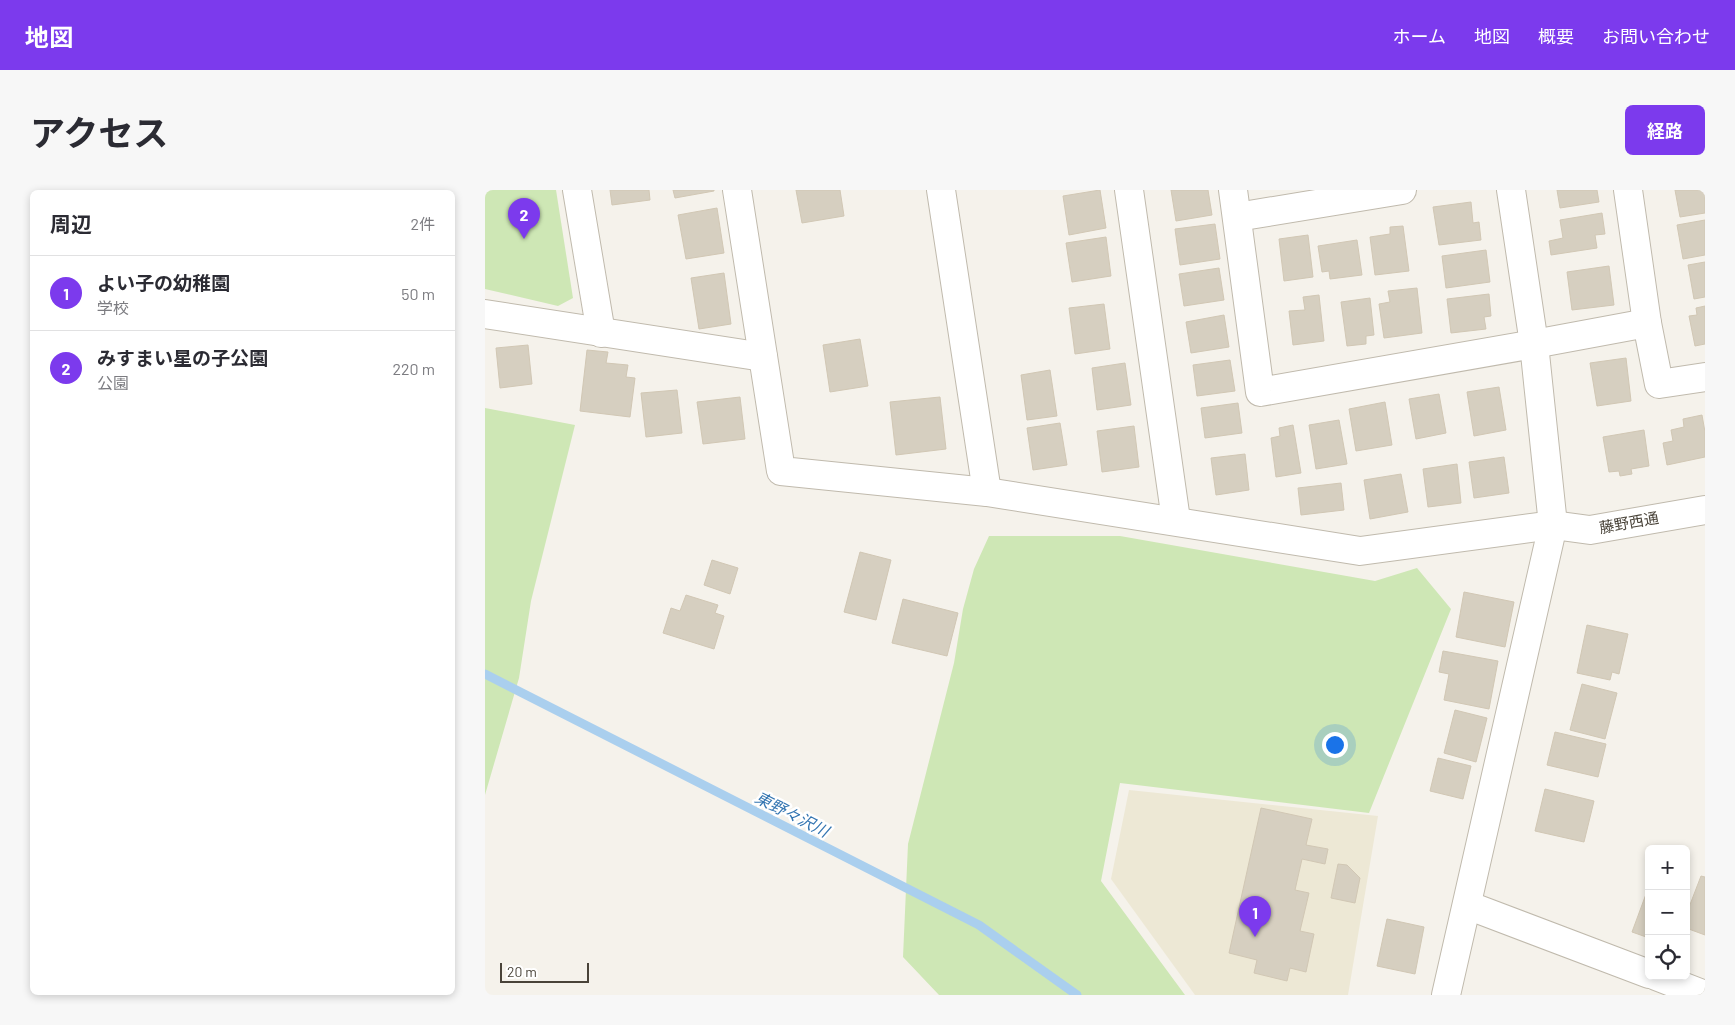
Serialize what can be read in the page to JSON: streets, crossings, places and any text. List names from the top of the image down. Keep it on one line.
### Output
{"streets":{"street":["藤野西通"]},"water":["東野々沢川"],"scale_bar":"20 m","page":{"header":"地図","nav":["ホーム","地図","概要","お問い合わせ"],"title":"アクセス","buttons":"経路","heading":["周辺","2件"],"pins":["2","1"],"list":[{"mark":"1","name":"よい子の幼稚園","note":"学校","value":"50 m"},{"mark":"2","name":"みすまい星の子公園","note":"公園","value":"220 m"}],"map_buttons":["+","−"],"scale":"20 m"}}
